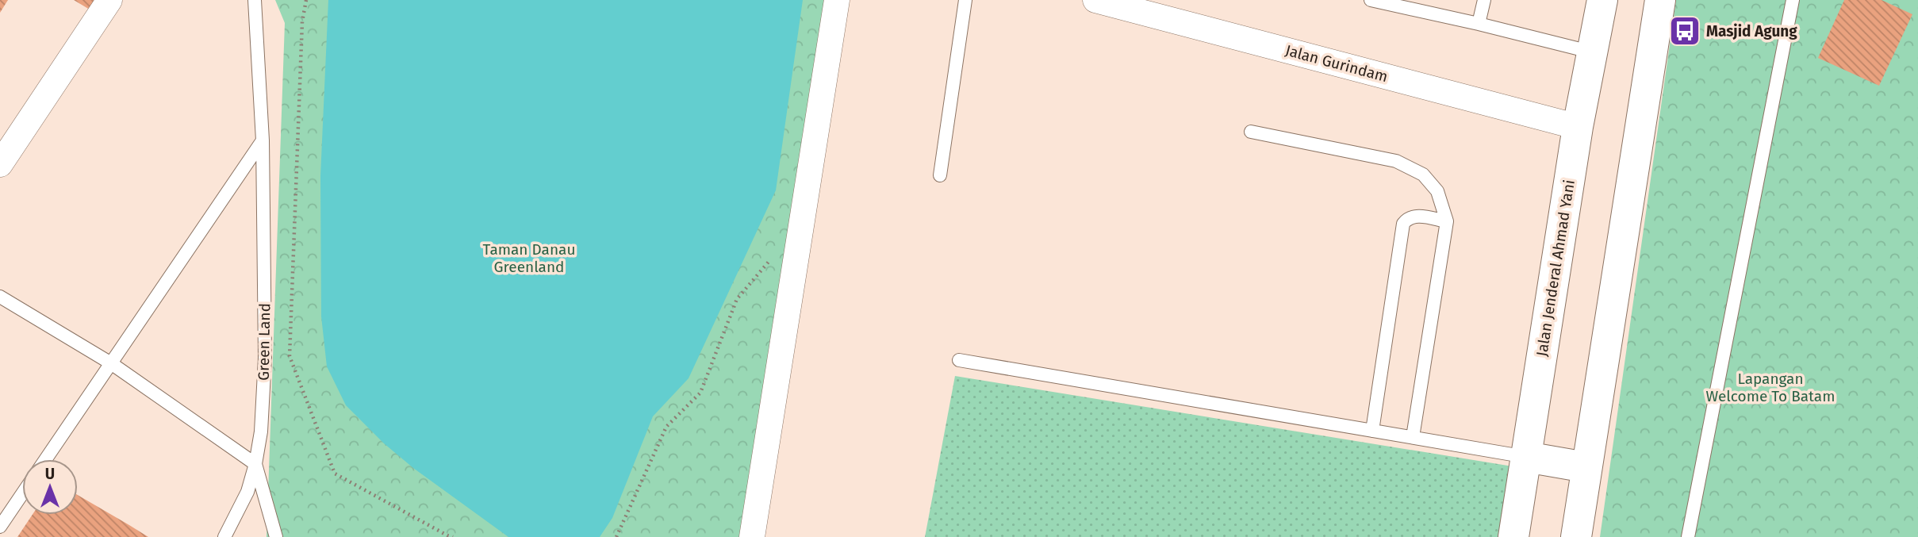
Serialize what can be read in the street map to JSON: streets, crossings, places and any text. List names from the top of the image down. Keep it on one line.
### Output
{"streets":{"highway":["Jalan Jenderal Ahmad Yani"],"street":["Jalan Gurindam"],"lane":["Green Land"]},"crossings":[["Jalan Gurindam","Jalan Jenderal Ahmad Yani"]],"parks":["Taman Danau Greenland","Lapangan Welcome To Batam"],"places":{"bus stop":["Masjid Agung"]},"north":"top"}
